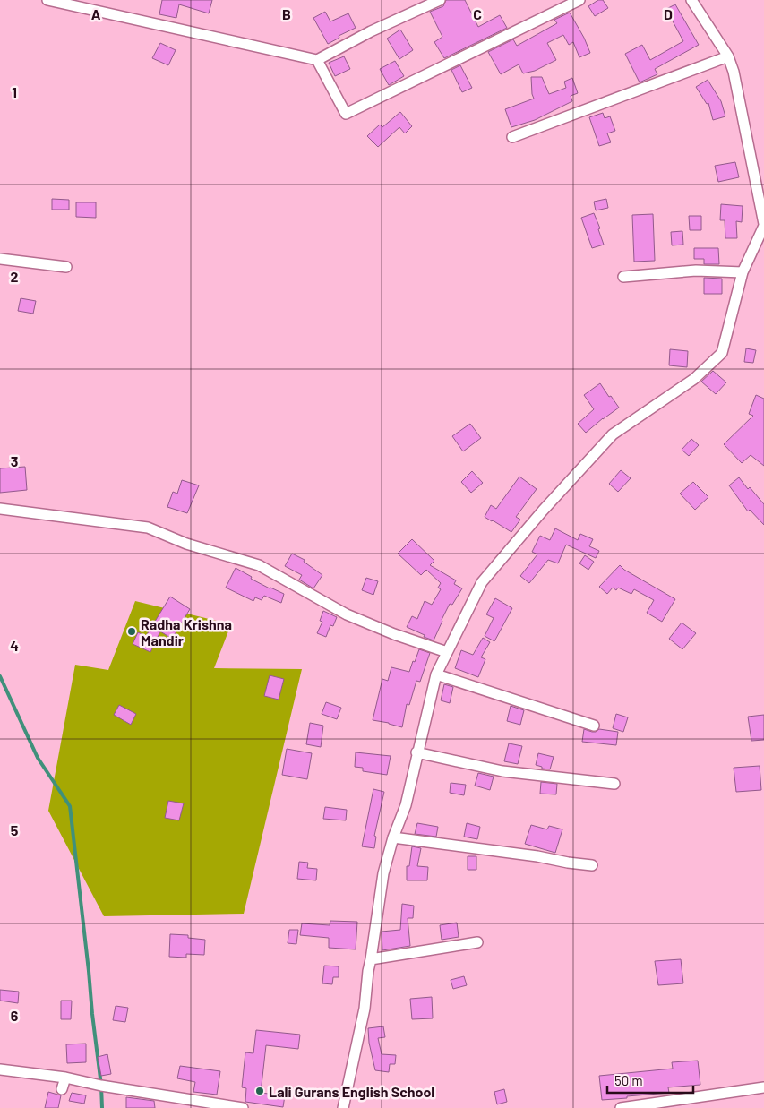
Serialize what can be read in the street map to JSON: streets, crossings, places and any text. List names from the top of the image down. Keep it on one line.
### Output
{"places":["Radha Krishna Mandir","Lali Gurans English School"],"scale_bar":"50 m","grid":{"columns":["A","B","C","D"],"rows":["1","2","3","4","5","6"]}}
